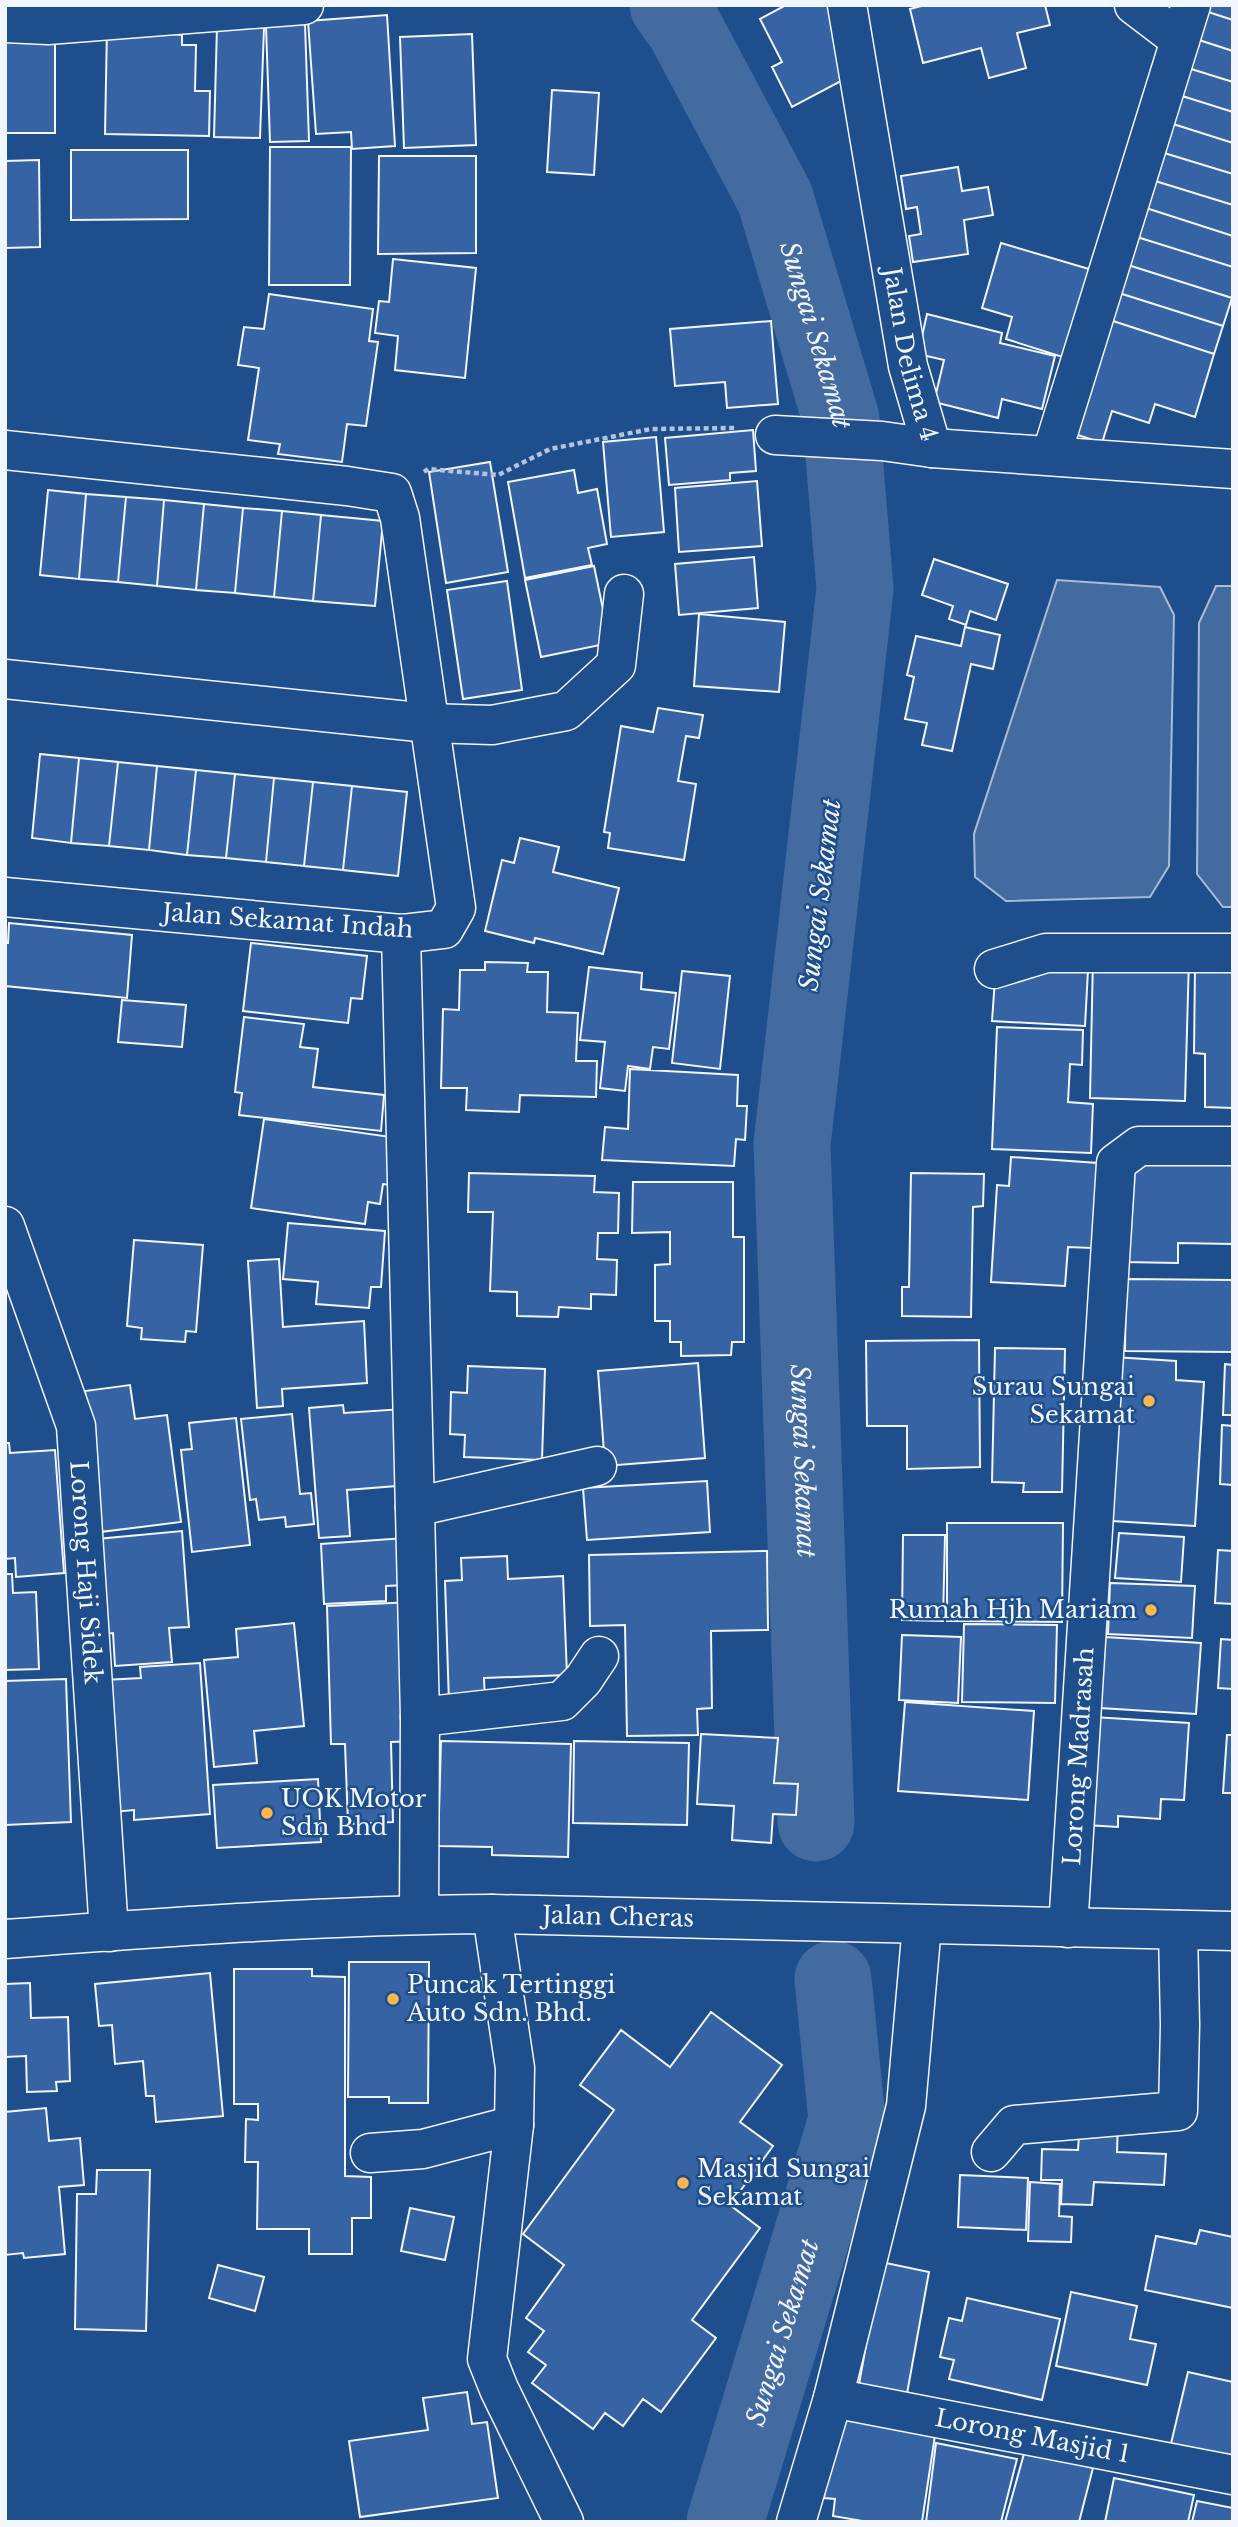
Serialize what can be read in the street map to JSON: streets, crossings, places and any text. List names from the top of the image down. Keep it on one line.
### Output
{"streets":{"street":["Jalan Delima 4","Jalan Sekamat Indah","Lorong Haji Sidek","Lorong Madrasah","Jalan Cheras","Lorong Masjid 1"]},"crossings":[["Lorong Haji Sidek","Jalan Cheras"],["Lorong Madrasah","Jalan Cheras"]],"water":["Sungai Sekamat"],"places":["Surau Sungai Sekamat","Rumah Hjh Mariam","UOK Motor Sdn Bhd","Puncak Tertinggi Auto Sdn. Bhd.","Masjid Sungai Sekamat"]}
